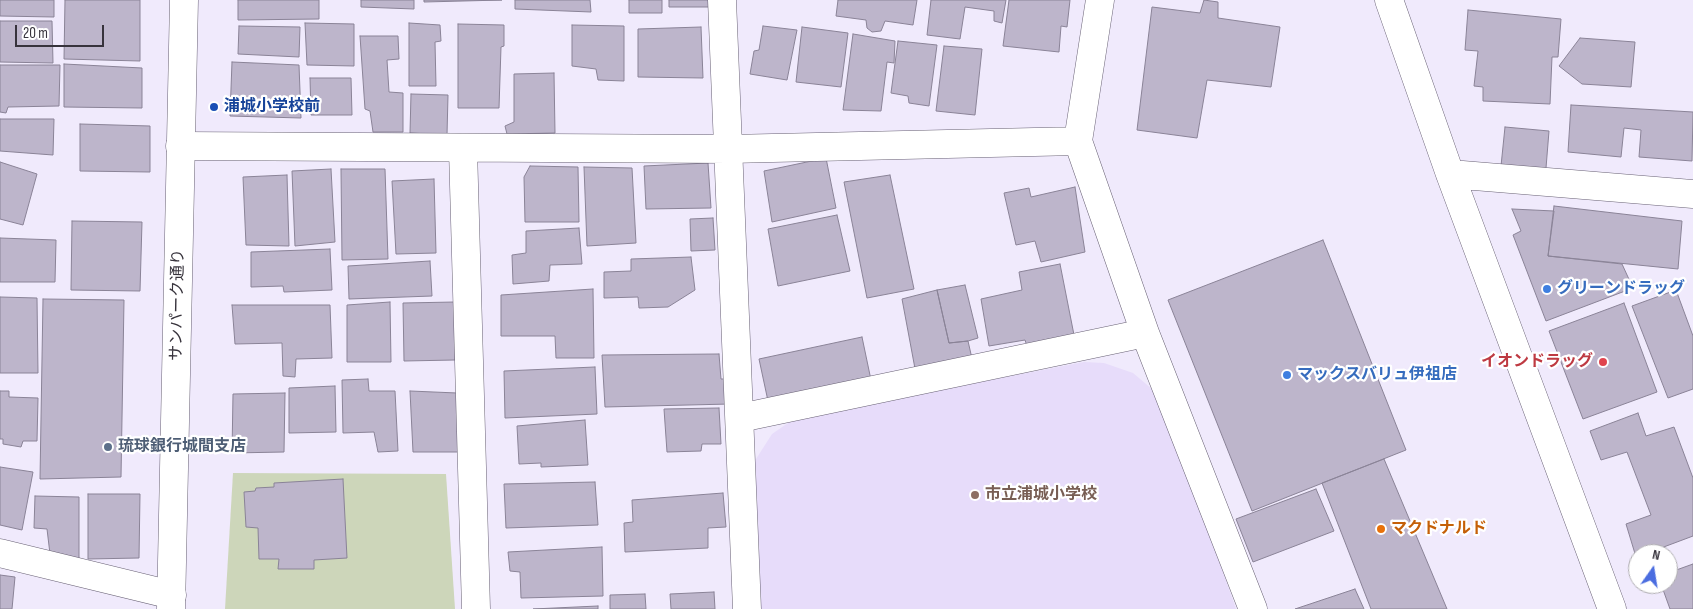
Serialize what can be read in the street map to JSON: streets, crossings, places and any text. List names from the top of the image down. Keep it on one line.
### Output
{"streets":{"street":["サンパーク通り"]},"places":["浦城小学校前","グリーンドラッグ","イオンドラッグ","マックスバリュ伊祖店","琉球銀行城間支店","市立浦城小学校","マクドナルド"],"scale_bar":"20 m","north":"top"}
